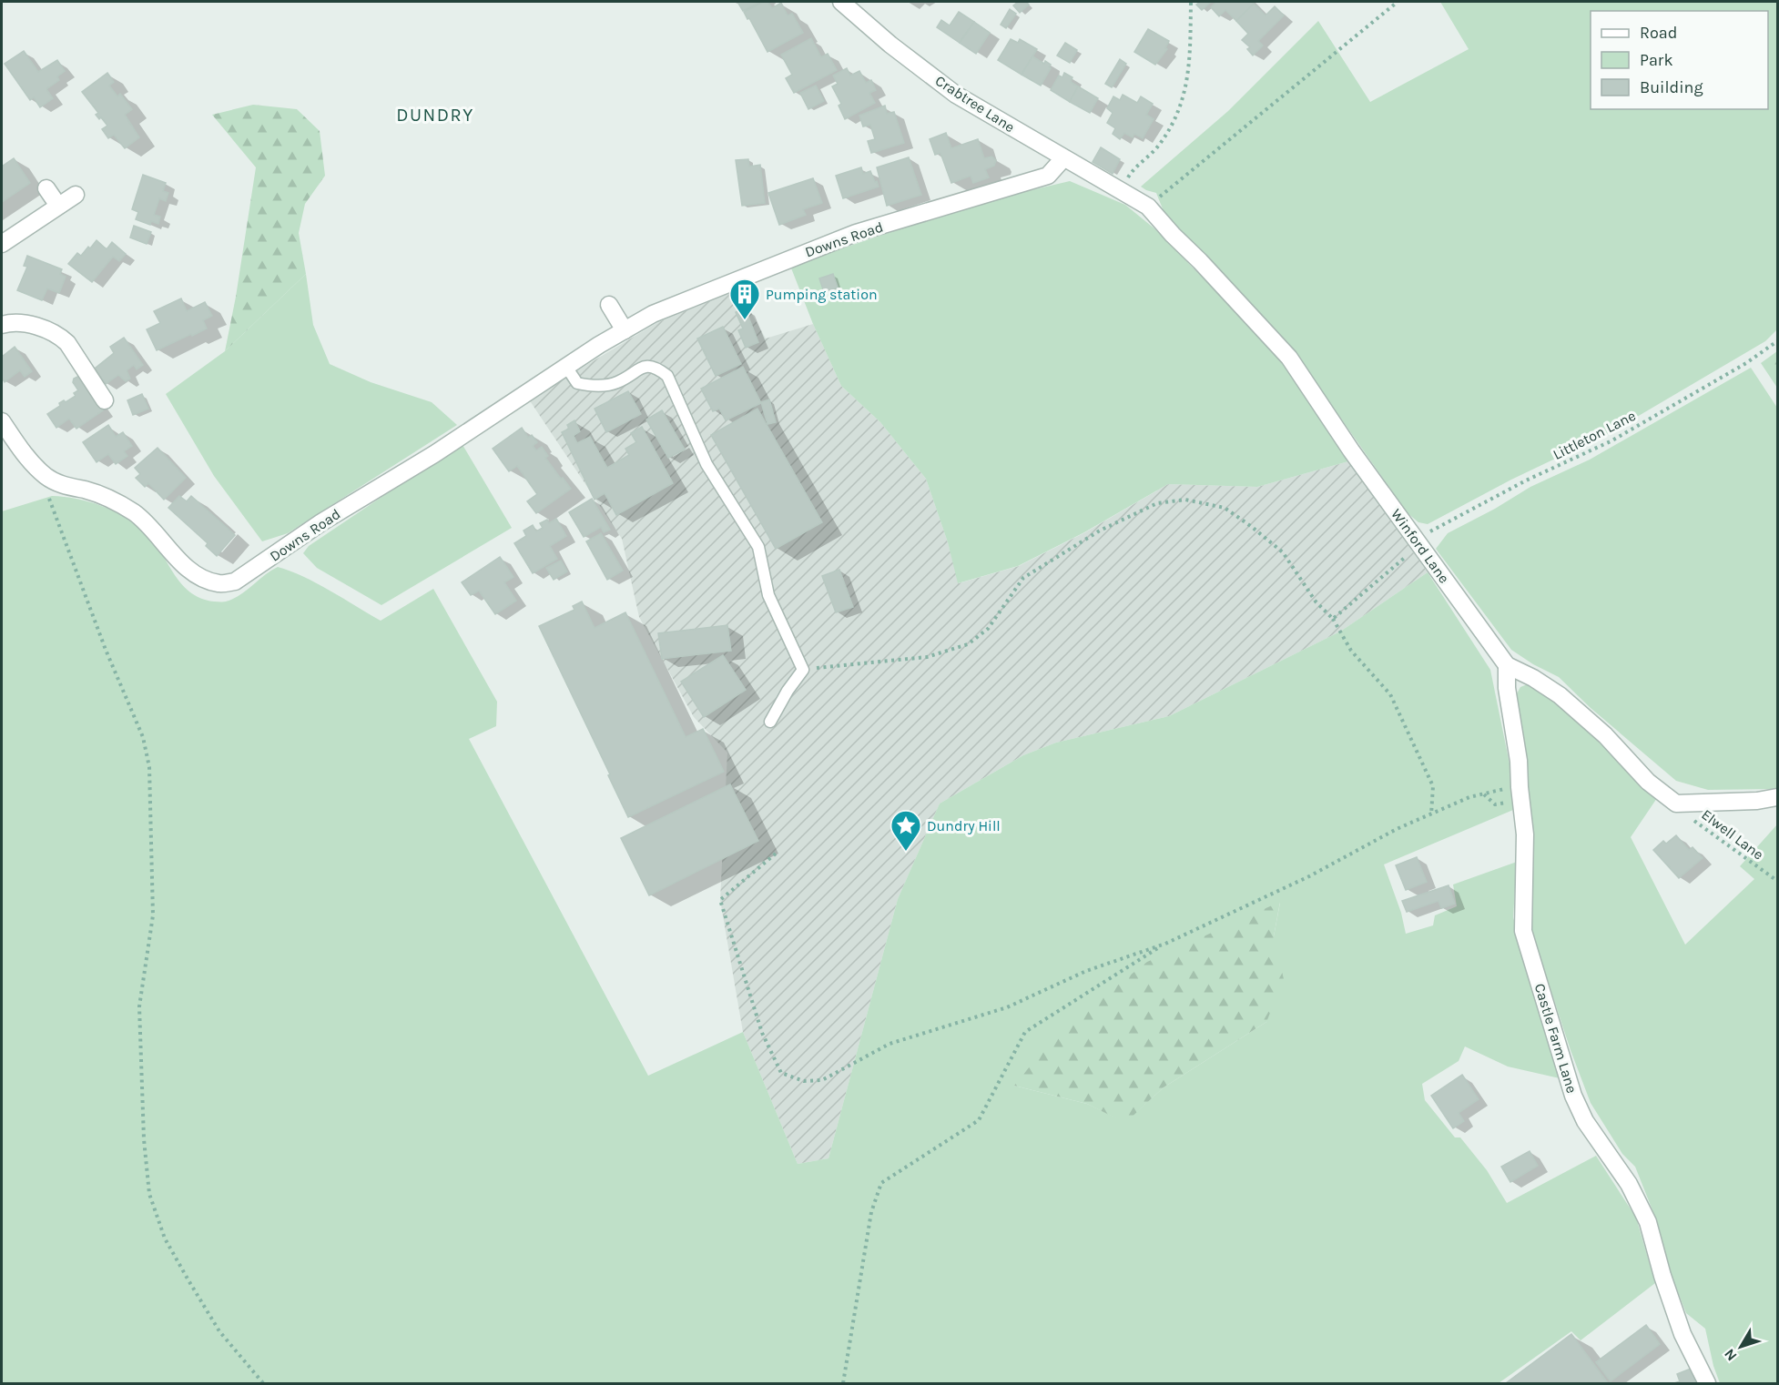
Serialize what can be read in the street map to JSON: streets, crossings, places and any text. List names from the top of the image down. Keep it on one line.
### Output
{"streets":{"street":["Crabtree Lane","Downs Road","Winford Lane","Castle Farm Lane"],"path":["Littleton Lane","Elwell Lane"]},"crossings":[["Crabtree Lane","Downs Road"],["Crabtree Lane","Winford Lane"],["Littleton Lane","Winford Lane"],["Winford Lane","Elwell Lane"],["Winford Lane","Castle Farm Lane"]],"districts":["DUNDRY"],"places":{"building":["Pumping station"],"place":["Dundry Hill"]},"legend":["Road","Park","Building"],"north":"bottom left"}
